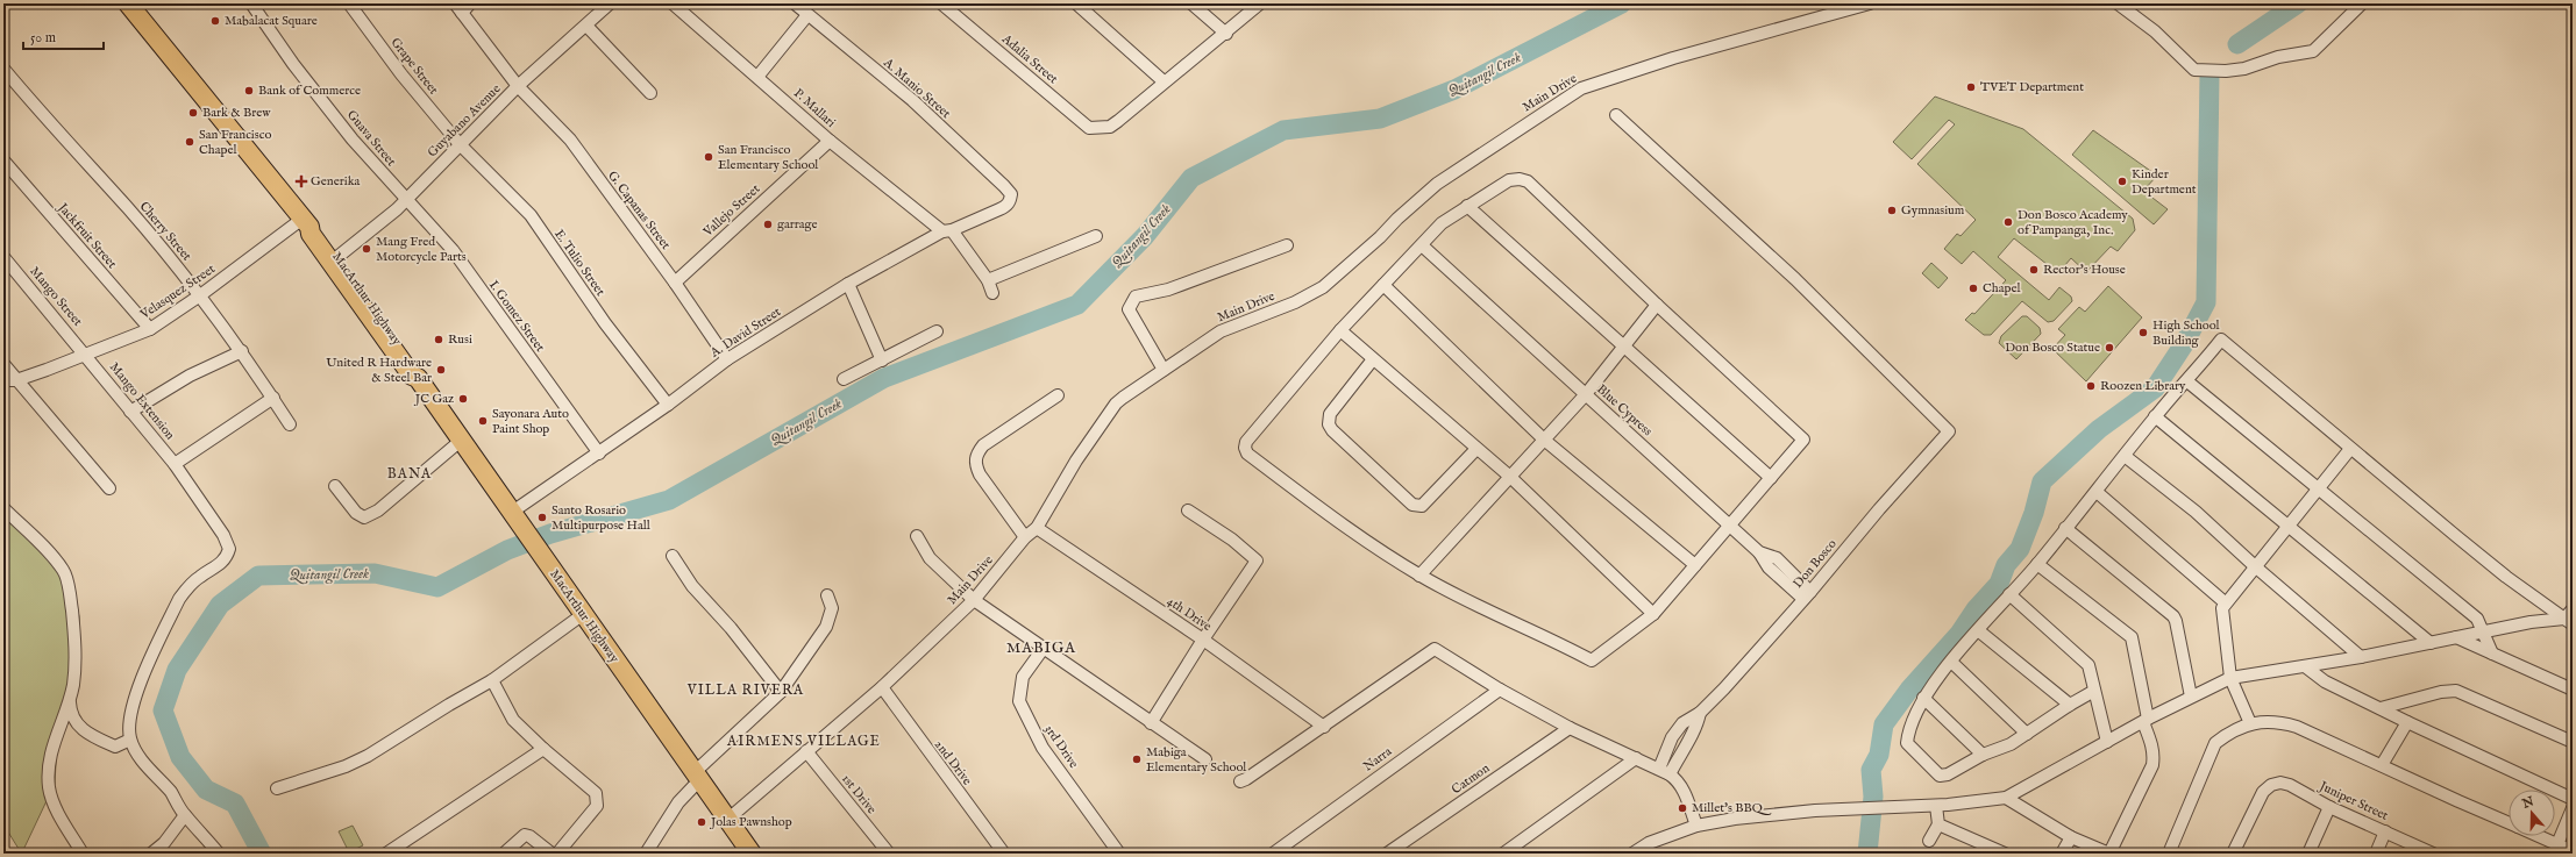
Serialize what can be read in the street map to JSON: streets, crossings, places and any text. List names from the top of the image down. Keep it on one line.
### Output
{"streets":{"highway":["MacArthur Highway"],"street":["Adalia Street","Grape Street","A. Manio Street","Main Drive","P. Mallari","Guyabano Avenue","Guava Street","G. Capanas Street","Vallejo Street","Cherry Street","Jackfruit Street","E. Tulio Street","Velasquez Street","Mango Street","I. Gomez Street","A. David Street","Mango Extension","Blue Cypress","Don Bosco","4th Drive","3rd Drive","Narra","2nd Drive","Catmon","1st Drive","Juniper Street"]},"crossings":[["Grape Street","Guyabano Avenue"],["Grape Street","E. Tulio Street"],["A. Manio Street","A. David Street"],["Main Drive","MacArthur Highway"],["Main Drive","4th Drive"],["Main Drive","2nd Drive"],["Main Drive","1st Drive"],["P. Mallari","Vallejo Street"],["P. Mallari","A. David Street"],["Guyabano Avenue","Guava Street"],["Guyabano Avenue","G. Capanas Street"],["Guyabano Avenue","E. Tulio Street"],["Guyabano Avenue","MacArthur Highway"],["Guyabano Avenue","I. Gomez Street"],["Guava Street","I. Gomez Street"],["G. Capanas Street","Vallejo Street"],["G. Capanas Street","A. David Street"],["Cherry Street","Velasquez Street"],["Jackfruit Street","Velasquez Street"],["E. Tulio Street","A. David Street"],["Velasquez Street","Mango Street"],["Velasquez Street","MacArthur Highway"],["Velasquez Street","Mango Extension"],["Mango Street","Mango Extension"],["MacArthur Highway","A. David Street"],["I. Gomez Street","A. David Street"],["Blue Cypress","Don Bosco"]],"districts":["BANA","MABIGA","VILLA RIVERA","AIRMENS VILLAGE"],"water":["Quitangil Creek"],"places":{"other":["Mabalacat Square","TVET Department","Bank of Commerce","Bark & Brew","San Francisco Chapel","San Francisco Elementary School","Kinder Department","Gymnasium","Don Bosco Academy of Pampanga, Inc.","garrage","Mang Fred Motorcycle Parts","Rector's House","Chapel","High School Building","Rusi","Don Bosco Statue","United R Hardware & Steel Bar","Roozen Library","JC Gaz","Sayonara Auto Paint Shop","Santo Rosario Multipurpose Hall","Mabiga Elementary School","Millet's BBQ","Jolas Pawnshop"],"health":["Generika"]},"scale_bar":"50 m","north":"top"}
